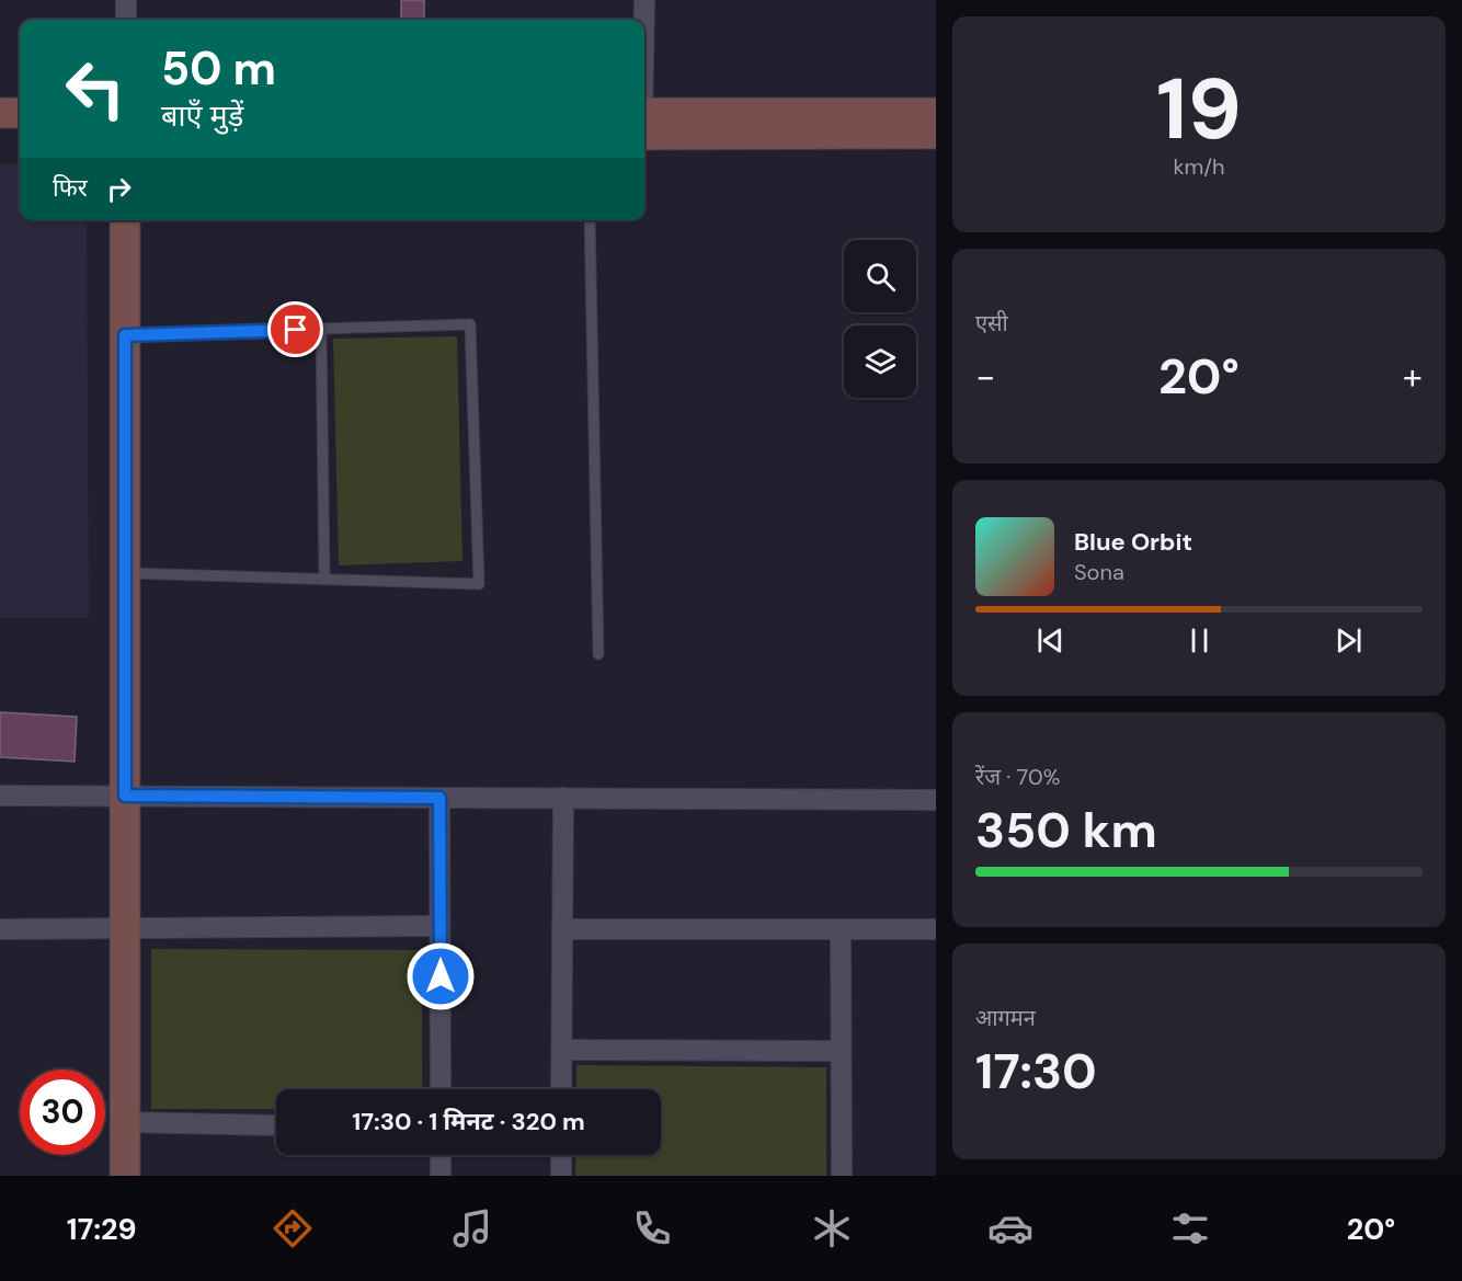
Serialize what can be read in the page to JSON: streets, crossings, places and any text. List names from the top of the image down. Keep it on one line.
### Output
{"page":{"tile":[["19","km/h"],"एसी",["रेंज · 70%","350 km"],["आगमन","17:30"]],"turn":["50 m","बाएँ मुड़ें"],"then":"फिर","heat":["−","20°","+"],"song":["Blue Orbit","Sona"],"limit":"30","trip":"17:30 · 1 मिनट · 320 m","tabs":["17:29","20°"]}}
